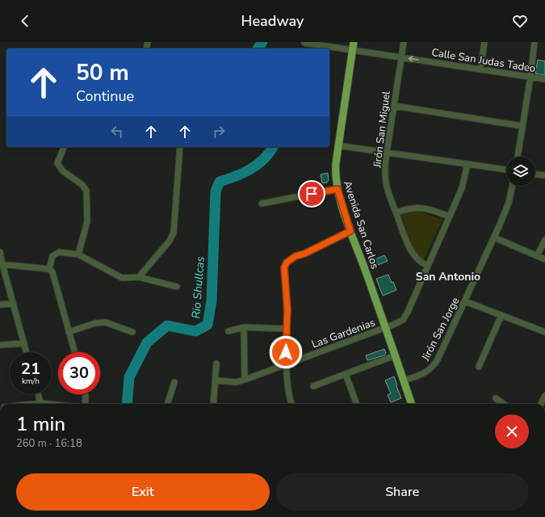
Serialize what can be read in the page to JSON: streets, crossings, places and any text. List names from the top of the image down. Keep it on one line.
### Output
{"streets":{"main road":["Avenida San Carlos"],"street":["Calle San Judas Tadeo","Jirón San Miguel","Jirón San Jorge","Las Gardenias"]},"crossings":[["Calle San Judas Tadeo","Jirón San Miguel"],["Calle San Judas Tadeo","Avenida San Carlos"],["Jirón San Miguel","Las Gardenias"],["Avenida San Carlos","Jirón San Jorge"],["Avenida San Carlos","Las Gardenias"]],"districts":["San Antonio"],"water":["Rio Shullcas"],"page":{"header":"Headway","turn":["50 m","Continue"],"speed":"21 km/h","limit":"30","heading":["1 min","260 m · 16:18"],"buttons":["Exit","Share"]}}
